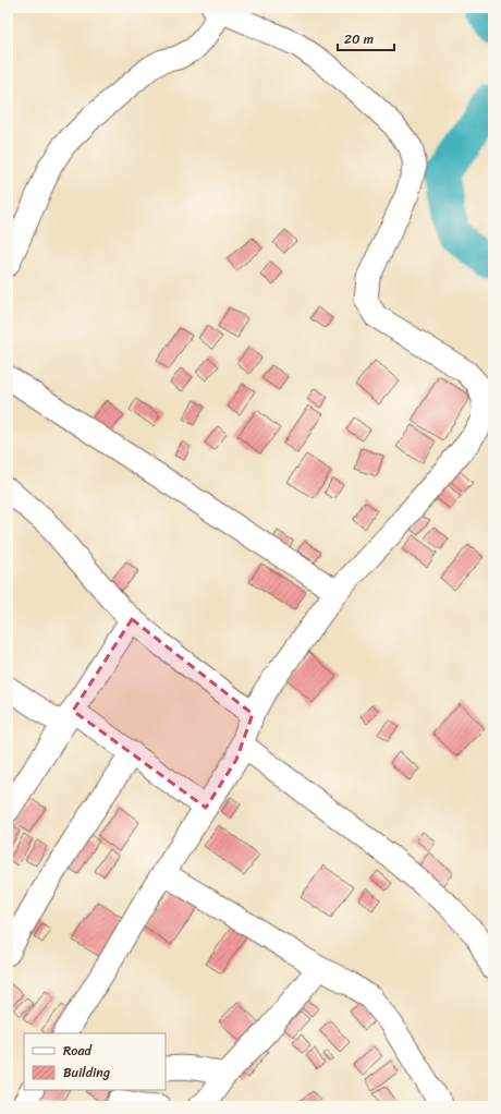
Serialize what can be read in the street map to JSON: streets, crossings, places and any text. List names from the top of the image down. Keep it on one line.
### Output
{"legend":["Road","Building"],"scale_bar":"20 m"}
